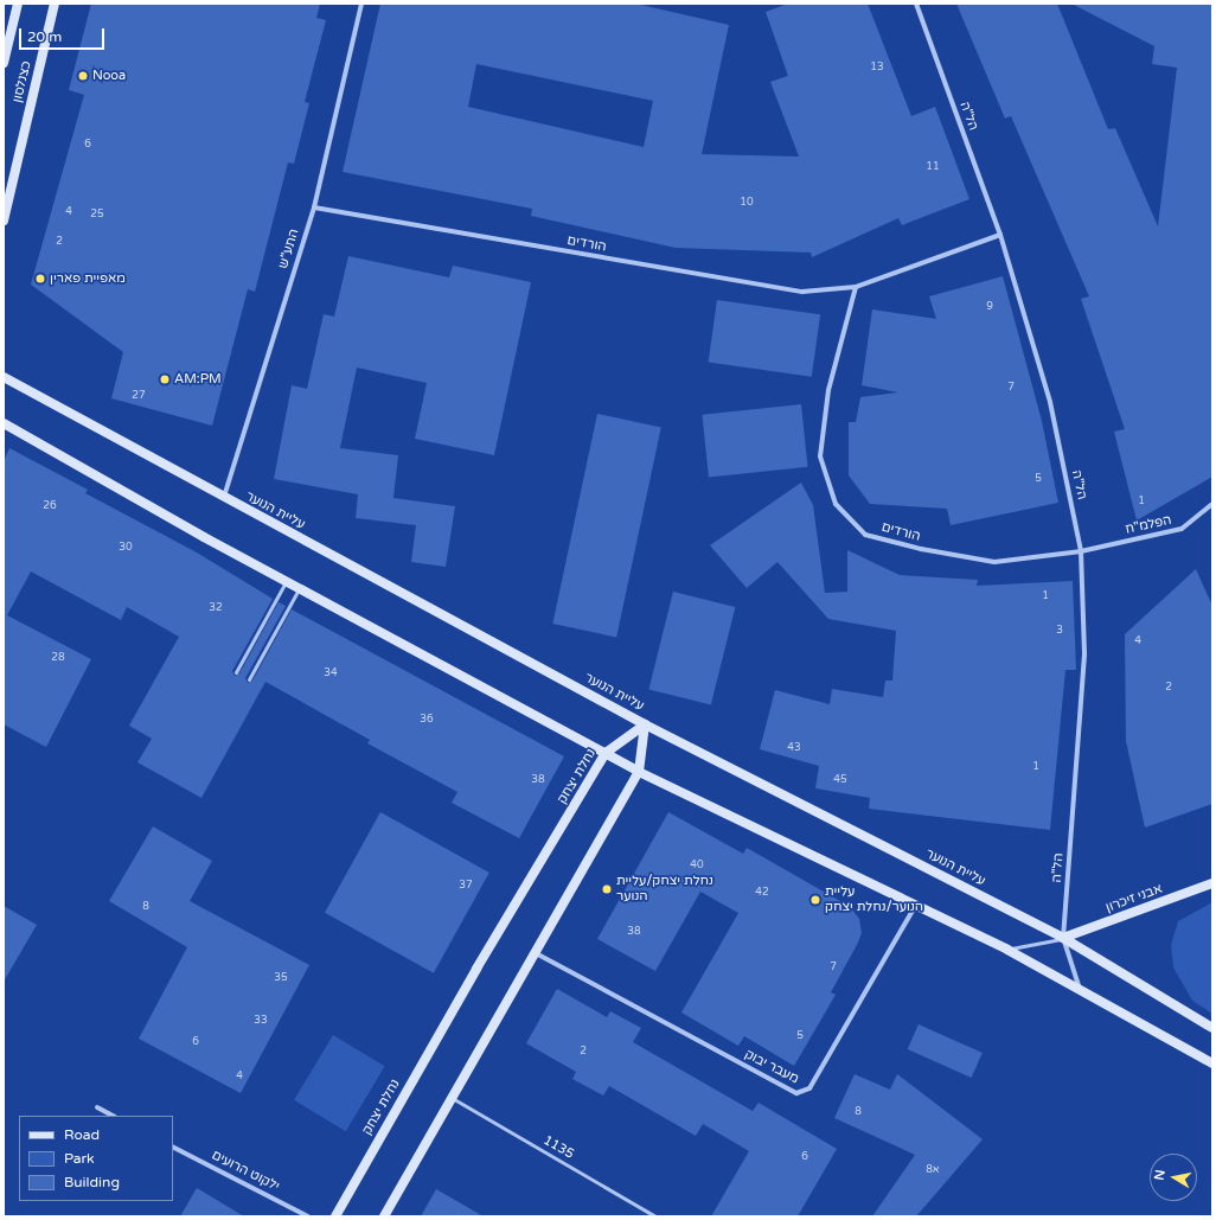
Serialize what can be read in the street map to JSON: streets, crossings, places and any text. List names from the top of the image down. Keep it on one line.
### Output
{"streets":{"street":["כצנלסון","הל\"ה","הורדים","התע\"ש","עליית הנוער","הפלמ\"ח","נחלת יצחק","אבני זיכרון","מעבר יבוק","ילקוט הרועים"],"lane":["1135"]},"crossings":[["הל\"ה","הורדים"],["הל\"ה","עליית הנוער"],["הל\"ה","הפלמ\"ח"],["הל\"ה","אבני זיכרון"],["הורדים","התע\"ש"],["הורדים","הפלמ\"ח"],["התע\"ש","עליית הנוער"],["עליית הנוער","נחלת יצחק"],["עליית הנוער","אבני זיכרון"]],"places":["Nooa","מאפיית פארין","AM:PM","נחלת יצחק/עליית הנוער","עליית הנוער/נחלת יצחק"],"house_numbers":["13","6","11","10","4","25","2","9","7","27","5","1","26","30","1","32","3","4","28","34","2","36","43","1","38","45","40","37","42","8","38","7","35","33","5","6","2","4","8","6","8א"],"legend":["Road","Park","Building"],"scale_bar":"20 m","north":"left"}
